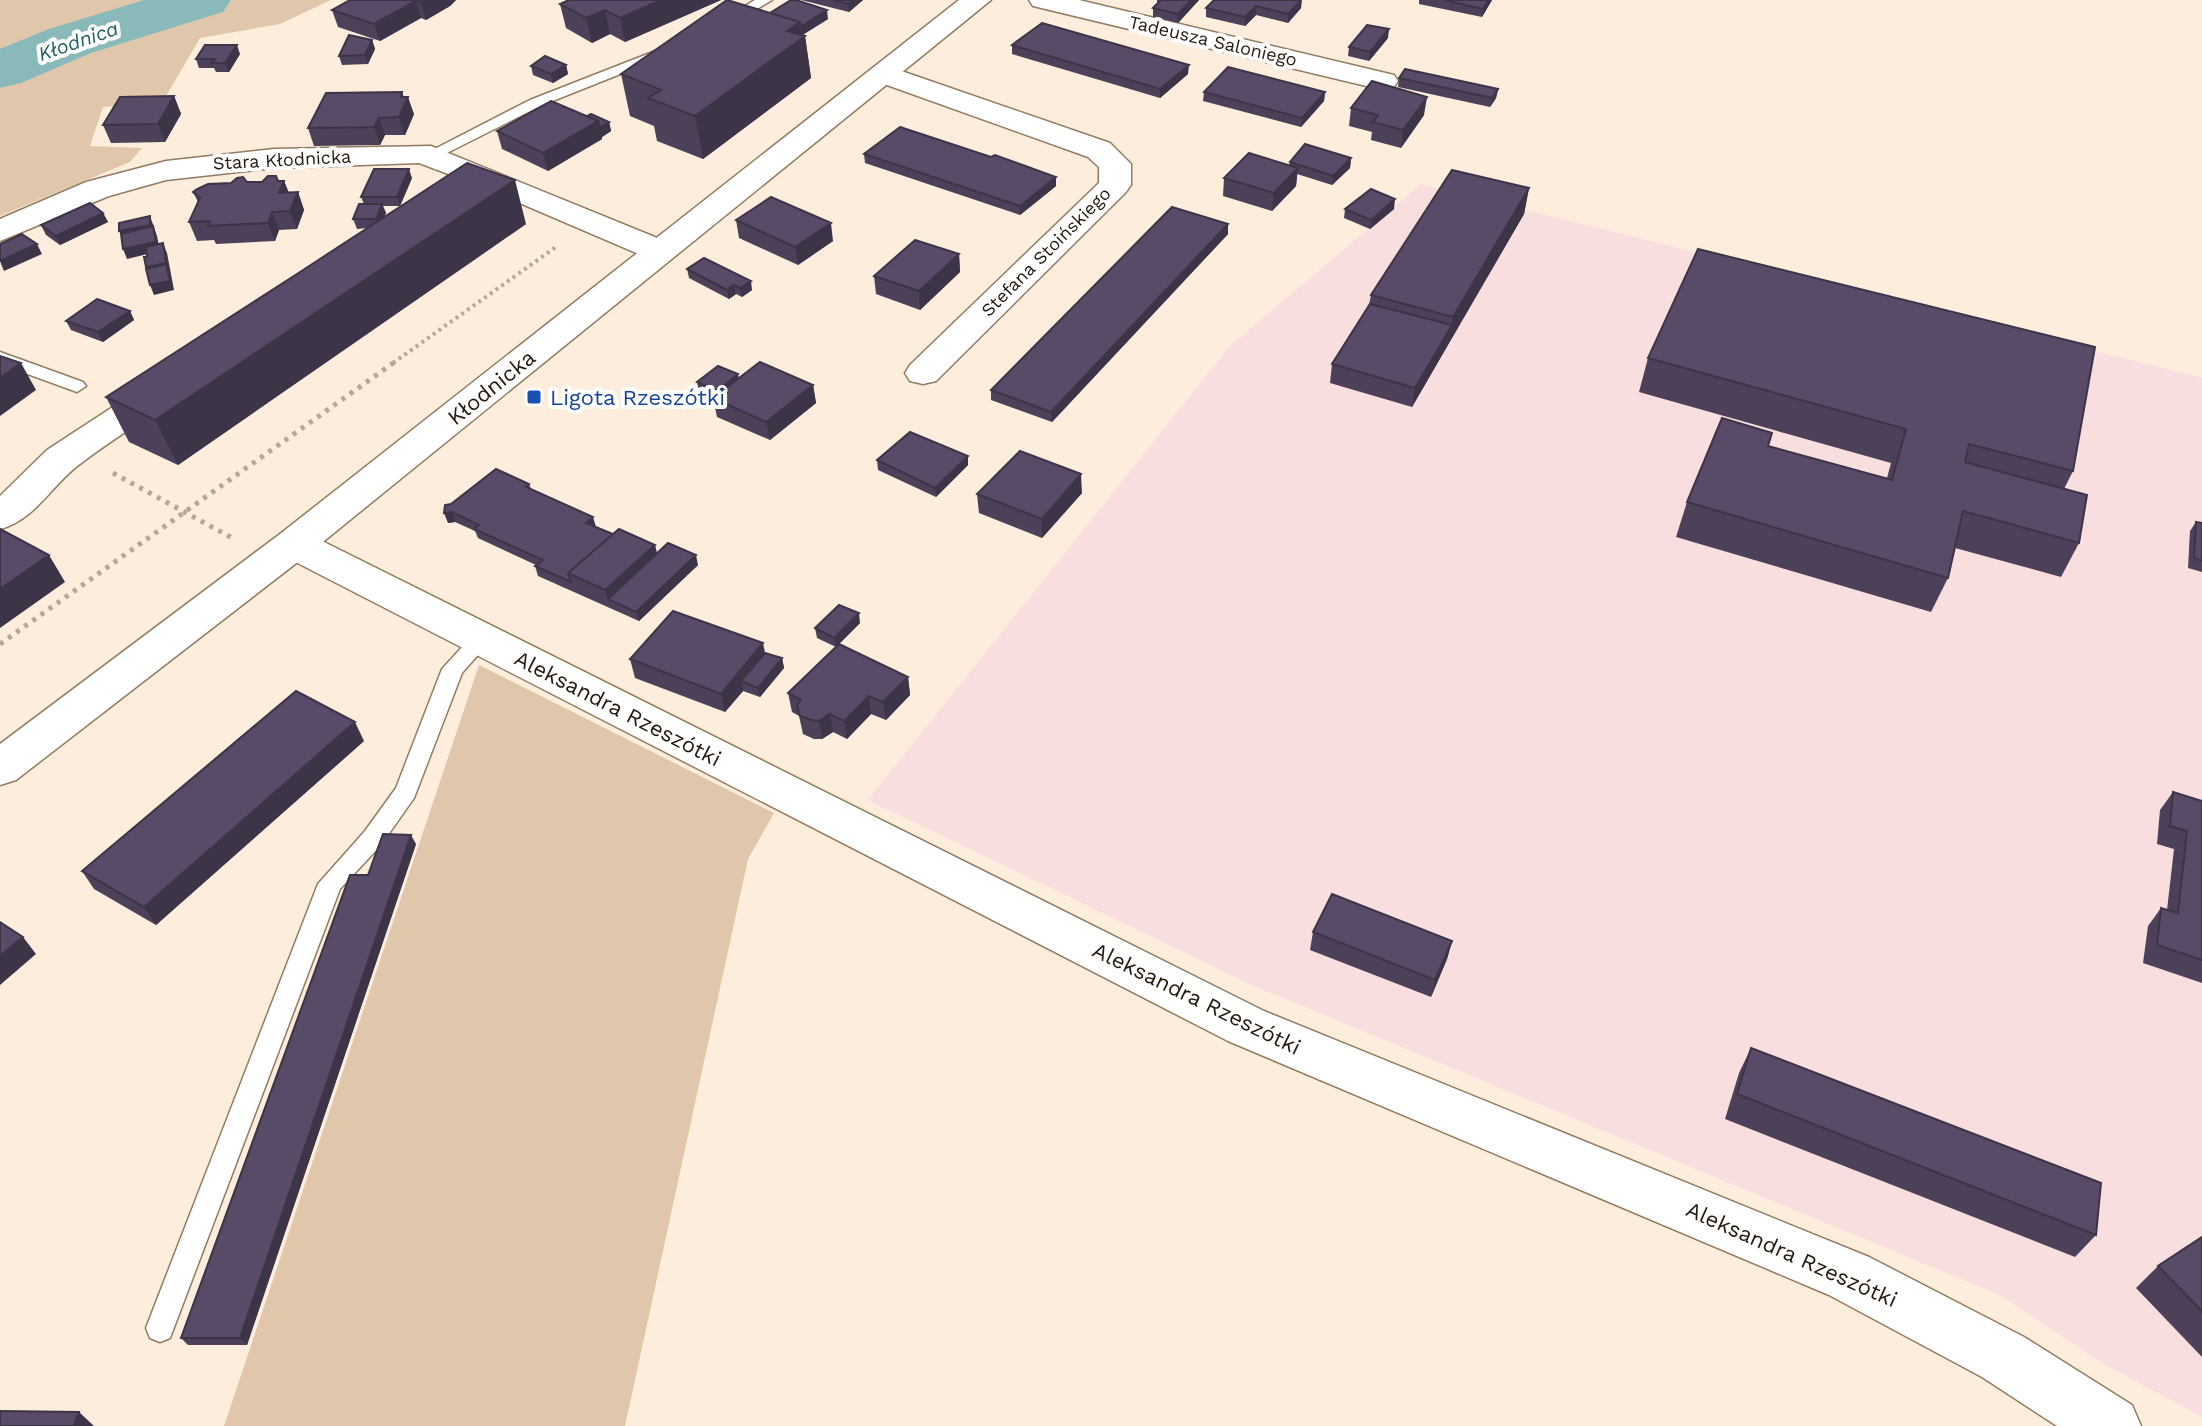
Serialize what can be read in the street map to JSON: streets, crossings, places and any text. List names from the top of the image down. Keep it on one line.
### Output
{"streets":{"street":["Tadeusza Saloniego","Stara Kłodnicka","Stefana Stoińskiego","Kłodnicka","Aleksandra Rzeszótki"]},"crossings":[["Stara Kłodnicka","Kłodnicka"],["Stefana Stoińskiego","Kłodnicka"],["Kłodnicka","Aleksandra Rzeszótki"]],"water":["Kłodnica"],"places":{"transit":["Ligota Rzeszótki"]}}
